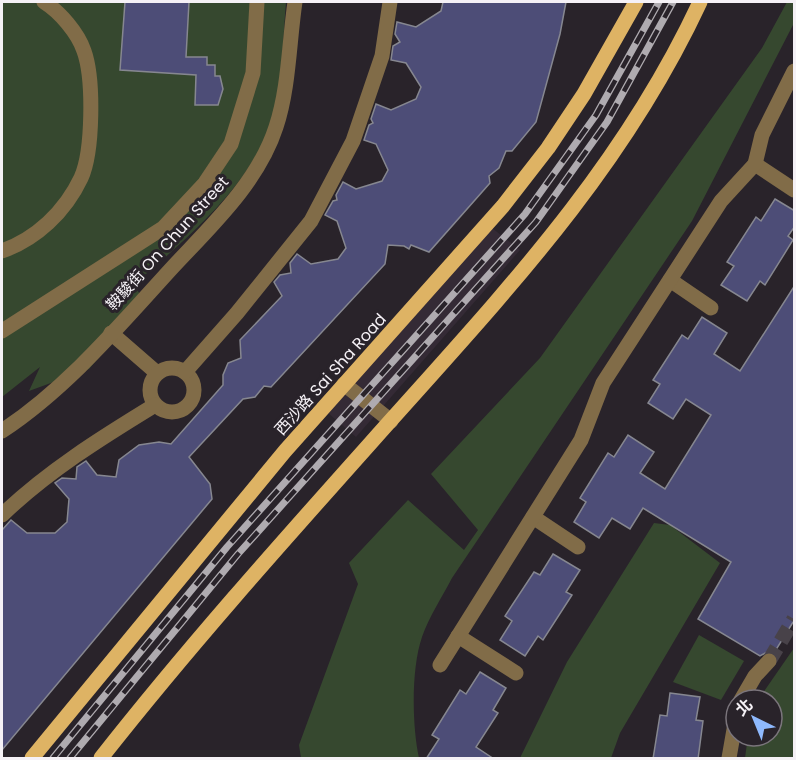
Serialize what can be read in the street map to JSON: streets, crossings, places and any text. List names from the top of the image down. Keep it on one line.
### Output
{"streets":{"main road":["西沙路 Sai Sha Road"],"street":["鞍駿街 On Chun Street"]},"north":"top left"}
